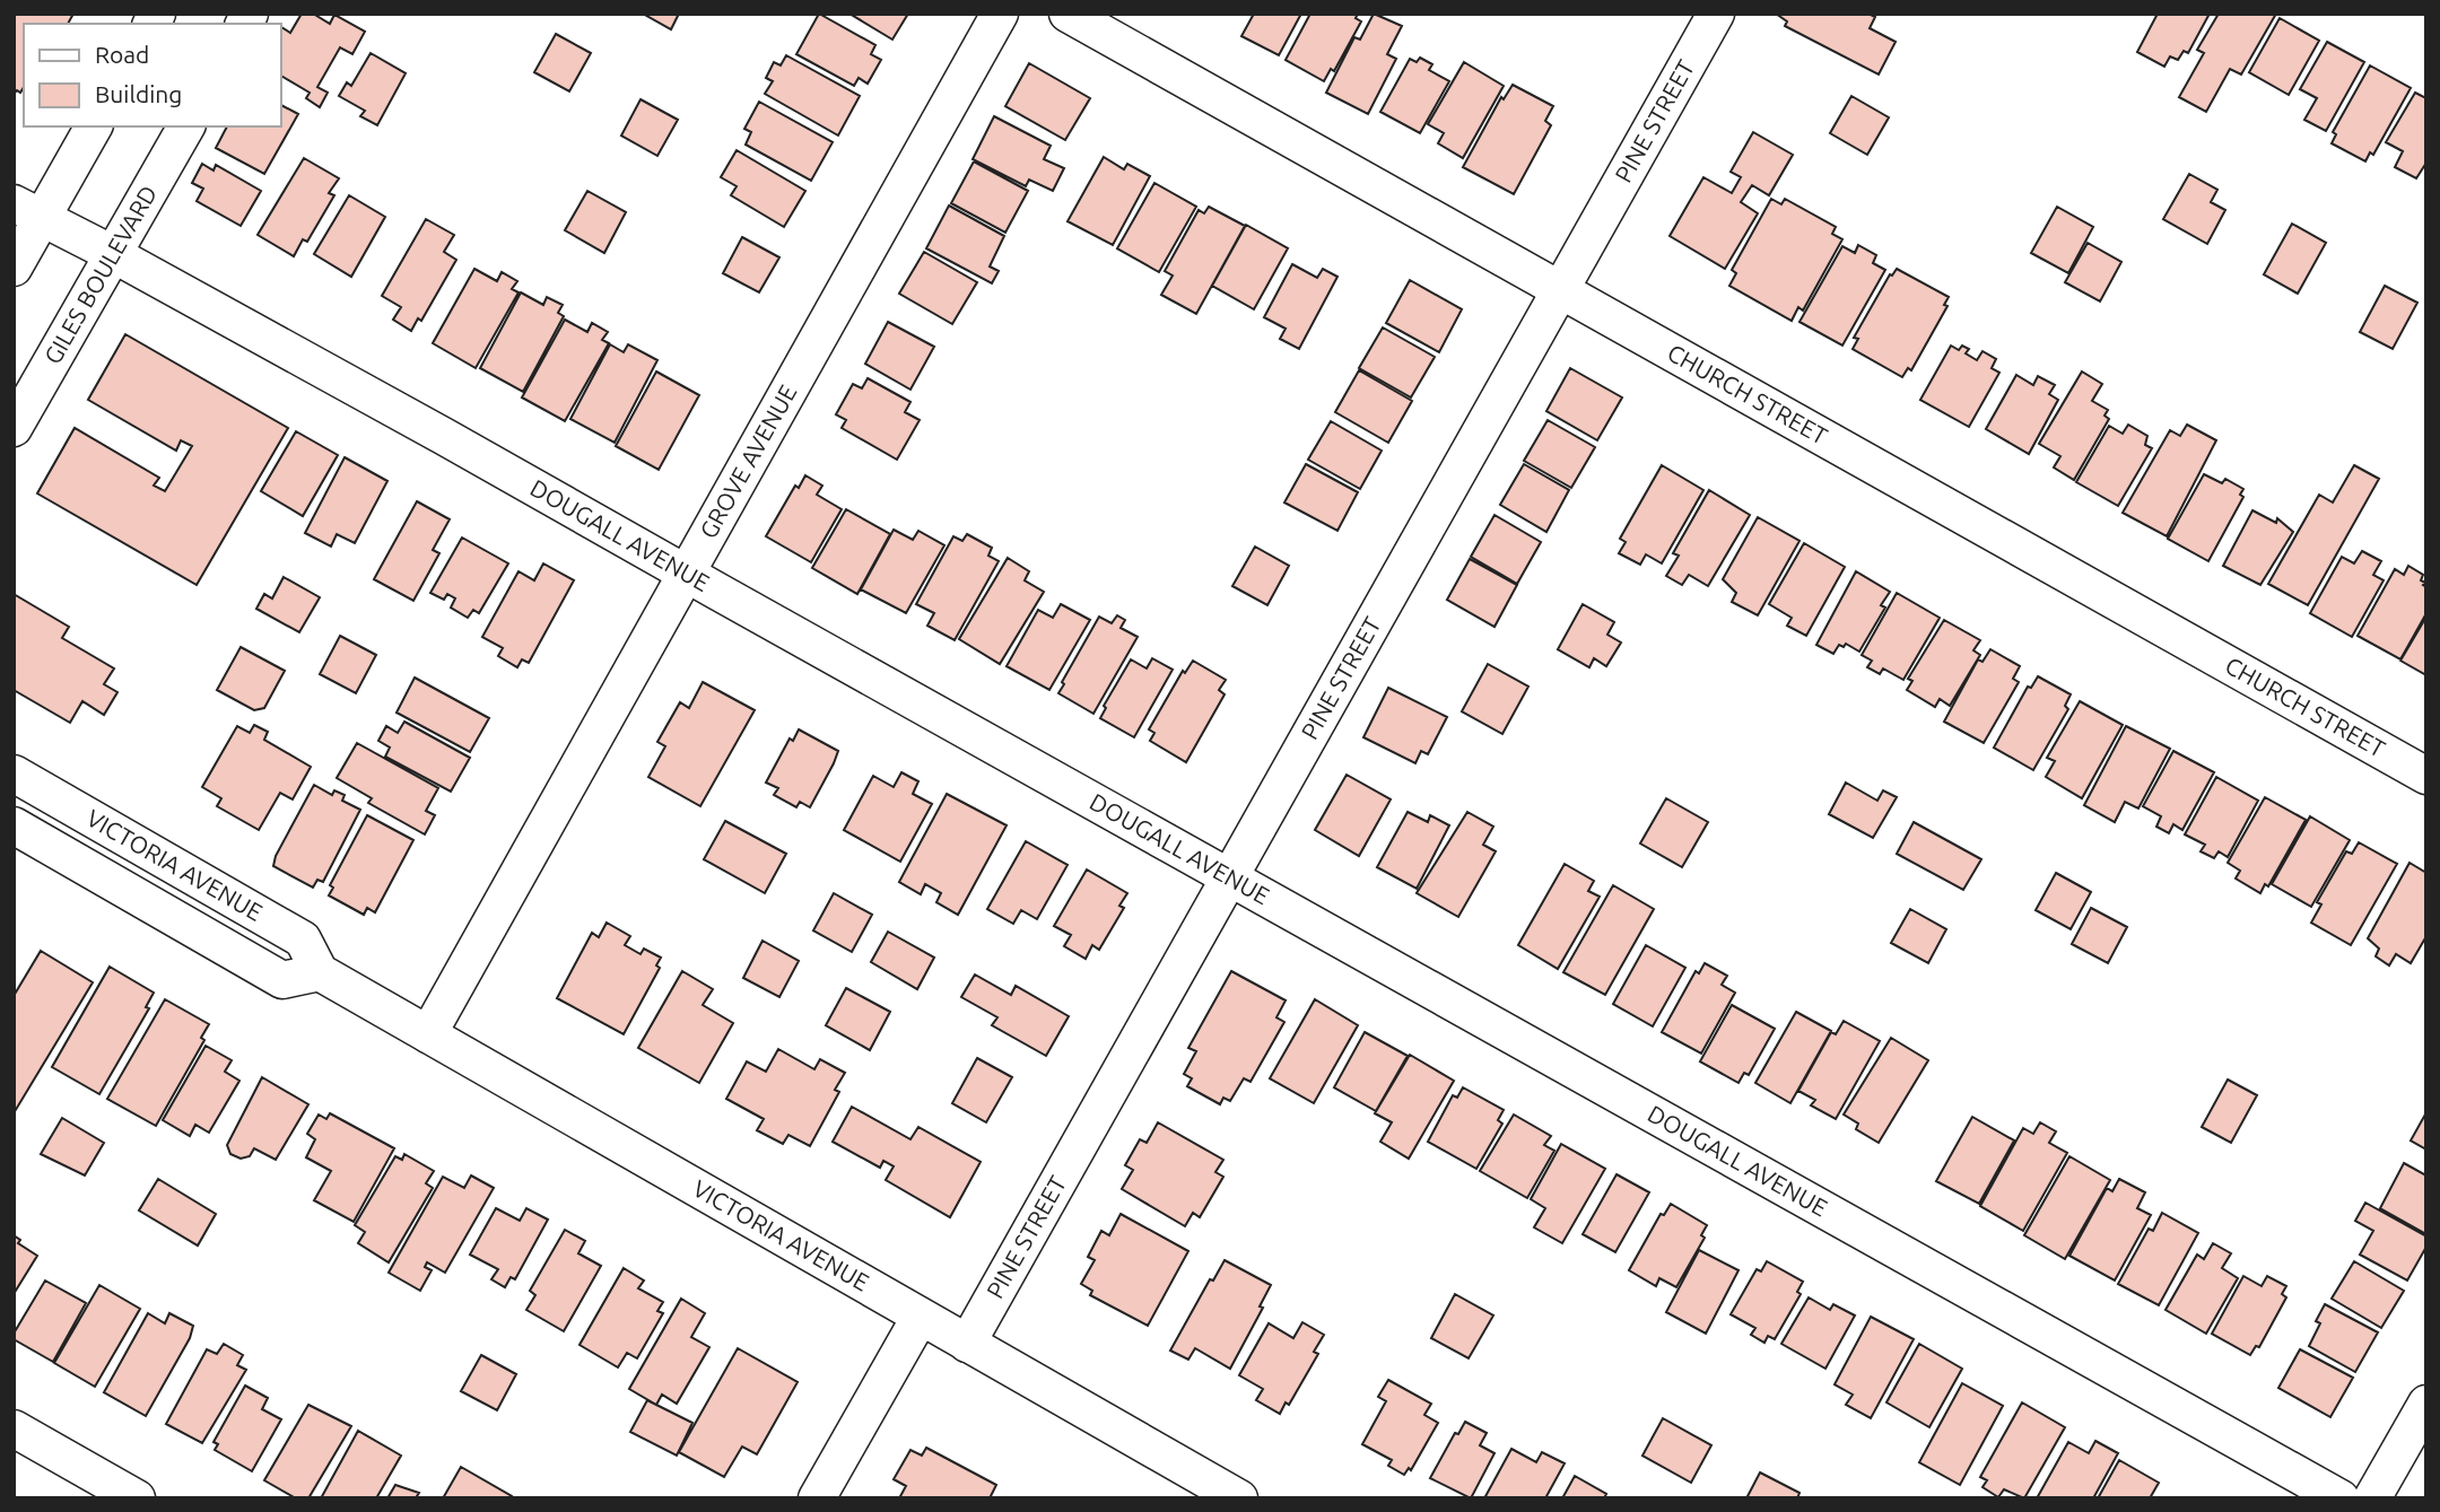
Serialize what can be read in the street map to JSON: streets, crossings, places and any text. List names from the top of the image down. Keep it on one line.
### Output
{"streets":{"street":["PINE STREET","GILES BOULEVARD","CHURCH STREET","GROVE AVENUE","DOUGALL AVENUE","VICTORIA AVENUE"]},"crossings":[["PINE STREET","CHURCH STREET"],["PINE STREET","DOUGALL AVENUE"],["PINE STREET","VICTORIA AVENUE"],["GILES BOULEVARD","DOUGALL AVENUE"],["GROVE AVENUE","DOUGALL AVENUE"],["GROVE AVENUE","VICTORIA AVENUE"]],"legend":["Road","Building"]}
